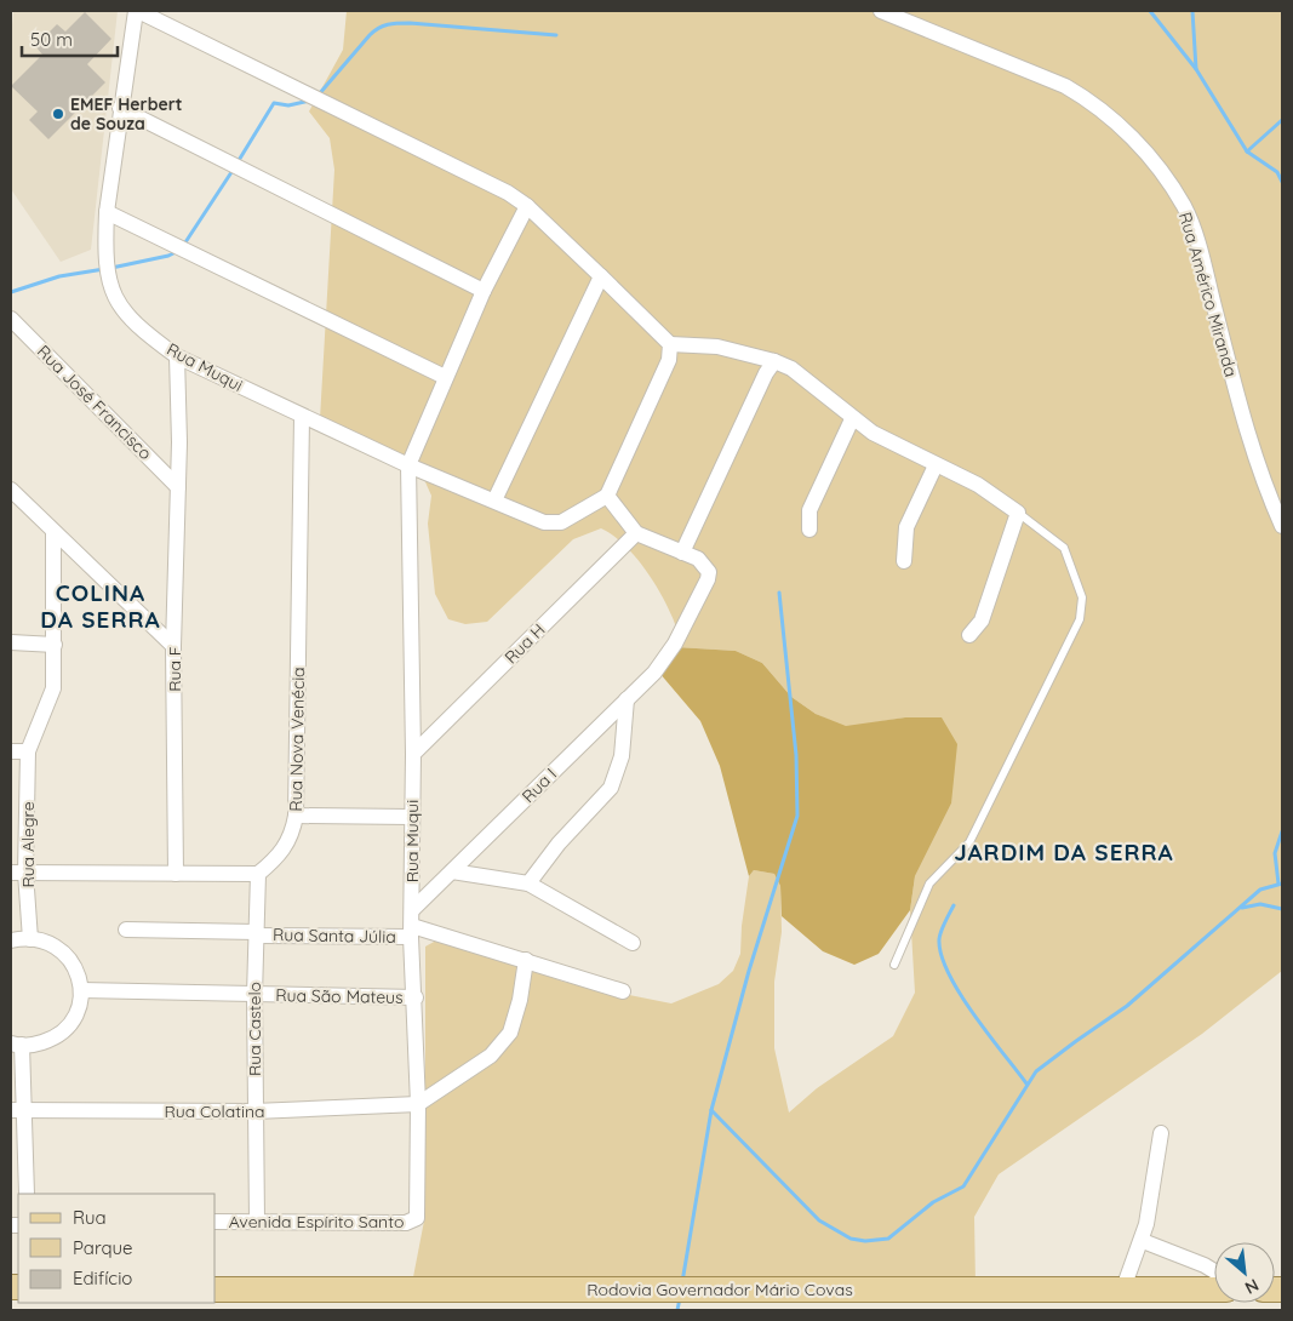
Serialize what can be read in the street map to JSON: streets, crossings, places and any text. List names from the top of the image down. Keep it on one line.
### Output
{"streets":{"main road":["Rodovia Governador Mário Covas"],"street":["Rua Américo Miranda","Rua Muqui","Rua José Francisco","Rua H","Rua F","Rua Nova Venécia","Rua I","Rua Alegre","Rua Santa Júlia","Rua São Mateus","Rua Castelo","Rua Colatina","Avenida Espírito Santo"]},"crossings":[["Rua Muqui","Rua H"],["Rua Muqui","Rua F"],["Rua Muqui","Rua Nova Venécia"],["Rua Muqui","Rua I"],["Rua Muqui","Rua Santa Júlia"],["Rua Muqui","Rua São Mateus"],["Rua Muqui","Rua Colatina"],["Rua Muqui","Avenida Espírito Santo"],["Rua José Francisco","Rua F"],["Rua Nova Venécia","Rua Castelo"],["Rua Santa Júlia","Rua Castelo"],["Rua São Mateus","Rua Castelo"],["Rua Castelo","Rua Colatina"],["Rua Castelo","Avenida Espírito Santo"]],"districts":["COLINA DA SERRA","JARDIM DA SERRA"],"places":["EMEF Herbert de Souza"],"legend":["Rua","Parque","Edifício"],"scale_bar":"50 m","north":"bottom right"}
